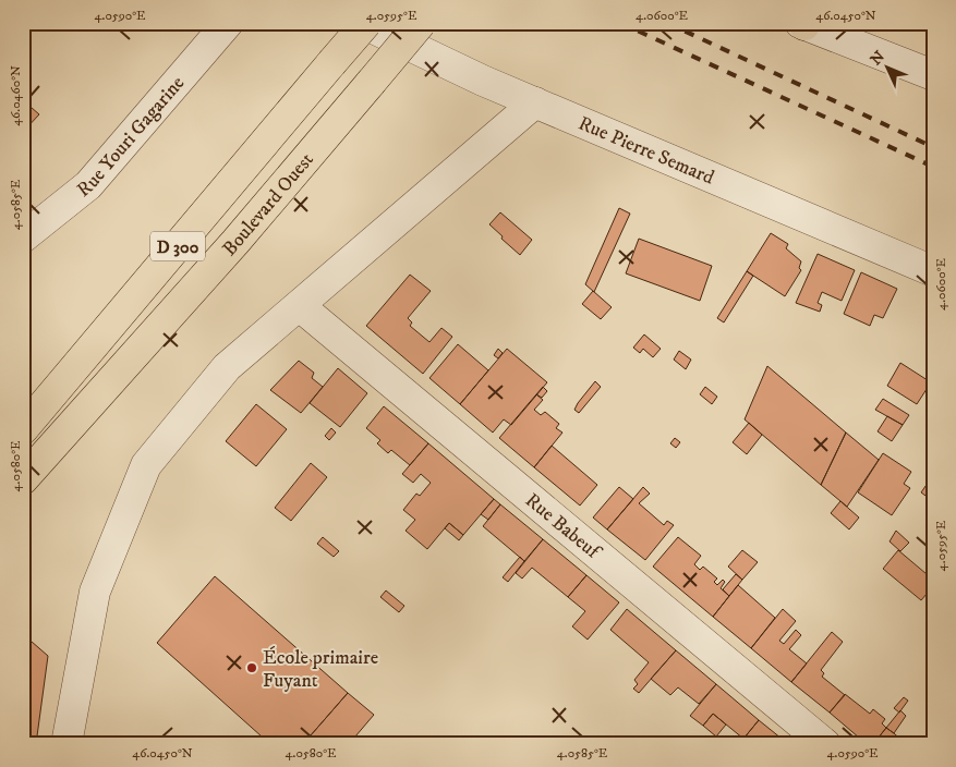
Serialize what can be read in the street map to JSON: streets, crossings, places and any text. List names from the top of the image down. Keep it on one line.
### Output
{"streets":{"main road":["Boulevard Ouest","D 300"],"street":["Rue Youri Gagarine","Rue Pierre Semard","Rue Babeuf"]},"crossings":[["Rue Pierre Semard","Boulevard Ouest"]],"places":["École primaire Fuyant"],"north":"top left","coordinates":["4.0590°E","4.0595°E","4.0600°E","46.0450°N","46.0460°N","4.0585°E","4.0580°E"]}
